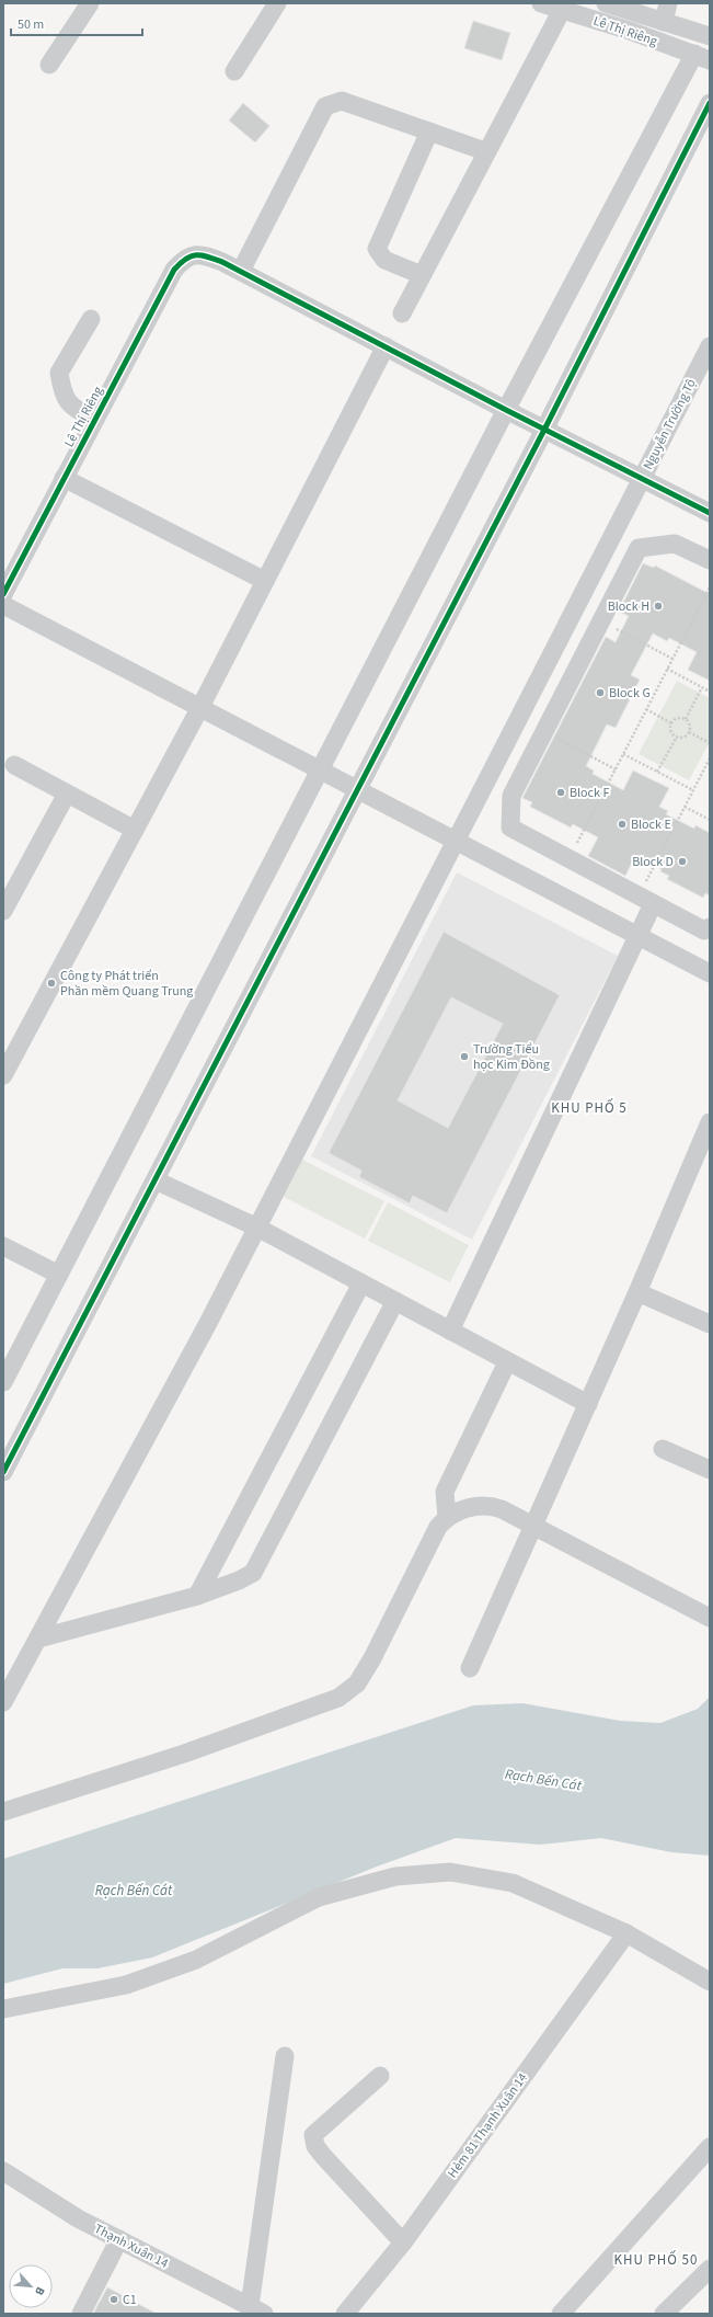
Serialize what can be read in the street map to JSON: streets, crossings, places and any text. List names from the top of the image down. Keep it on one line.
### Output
{"streets":{"street":["Lê Thị Riêng","Nguyễn Trường Tộ","Hẻm 81 Thạnh Xuân 14","Thạnh Xuân 14"]},"districts":["KHU PHỐ 5","KHU PHỐ 50"],"water":["Rạch Bến Cát"],"places":["Block H","Block G","Block F","Block E","Block D","Công ty Phát triển Phần mềm Quang Trung","Trường Tiểu học Kim Đồng","С1"],"scale_bar":"50 m","north":"bottom right"}
